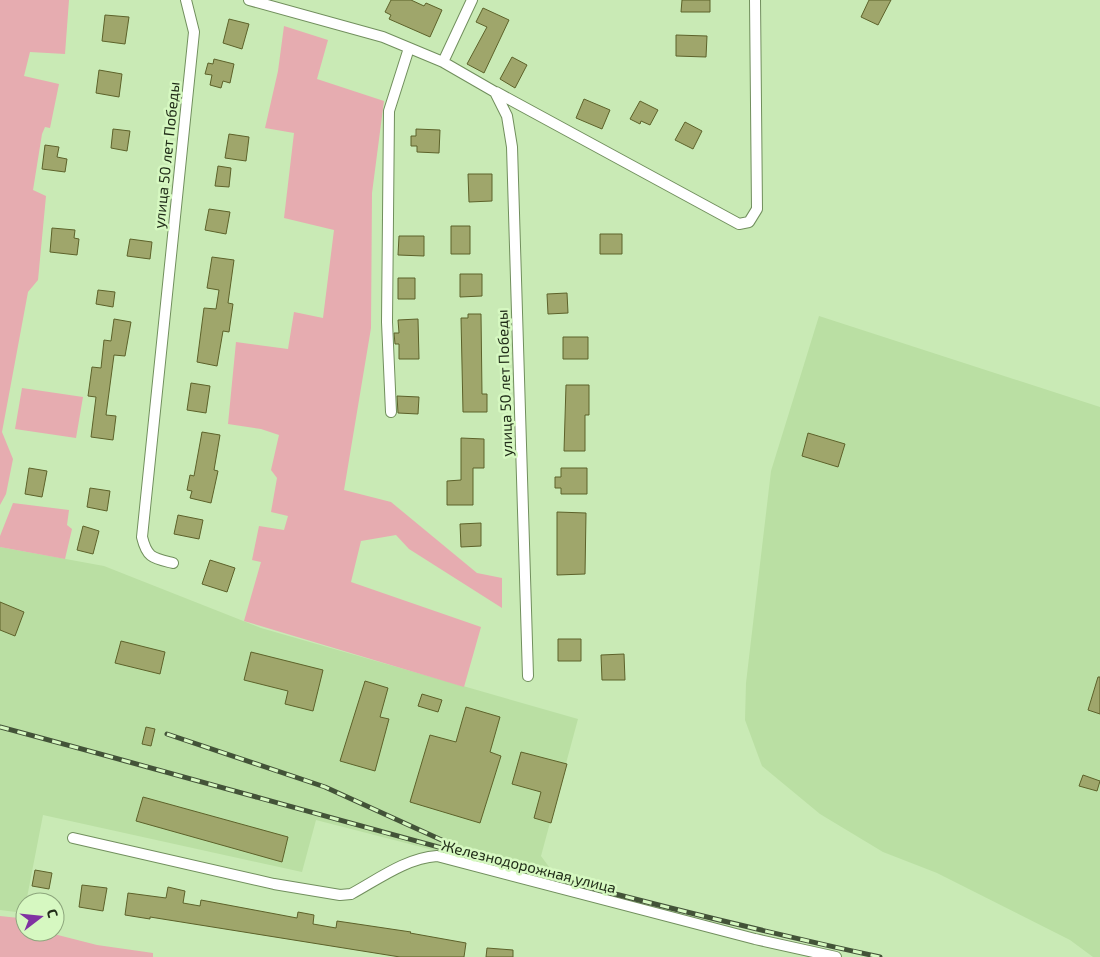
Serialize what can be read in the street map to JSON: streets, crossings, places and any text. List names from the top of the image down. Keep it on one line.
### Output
{"streets":{"street":["улица 50 лет Победы","Железнодорожная улица"]},"north":"right"}
